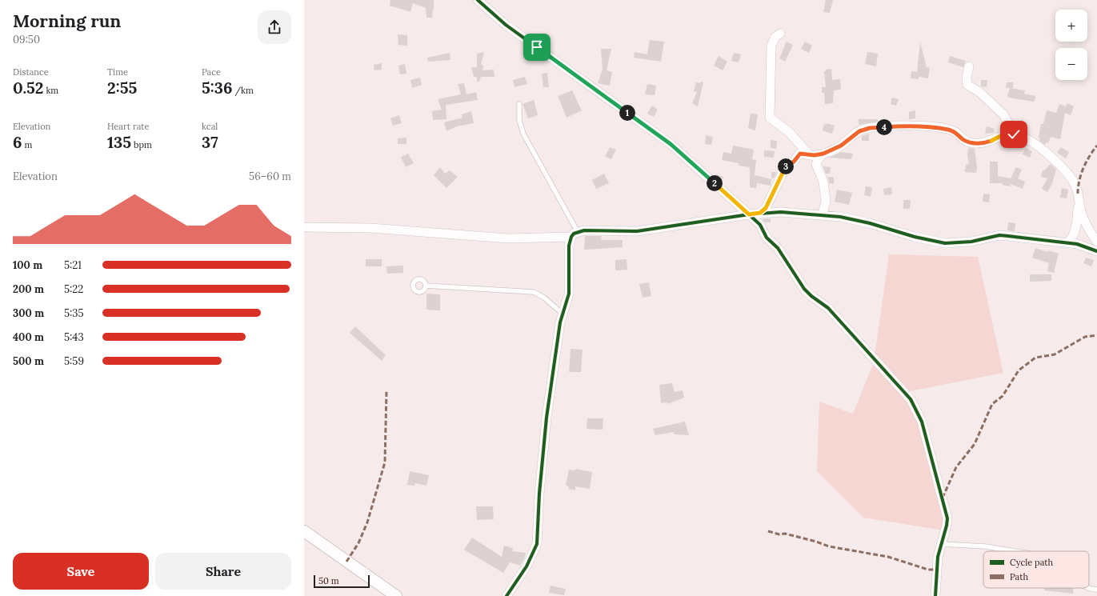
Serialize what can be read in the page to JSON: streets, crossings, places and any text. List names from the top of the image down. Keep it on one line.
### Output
{"legend":["Cycle path","Path"],"scale_bar":"50 m","page":{"heading":["Morning run","09:50"],"map_buttons":["+","−"],"stats":[["Distance","0.52 km"],["Time","2:55"],["Pace","5:36 /km"],["Elevation","6 m"],["Heart rate","135 bpm"],["kcal","37"]],"pins":["1","4","3","2"],"chart":["Elevation","56–60 m"],"list":[{"name":"100 m","note":"5:21"},{"name":"200 m","note":"5:22"},{"name":"300 m","note":"5:35"},{"name":"400 m","note":"5:43"},{"name":"500 m","note":"5:59"}],"buttons":["Save","Share"],"scale":"50 m"}}
